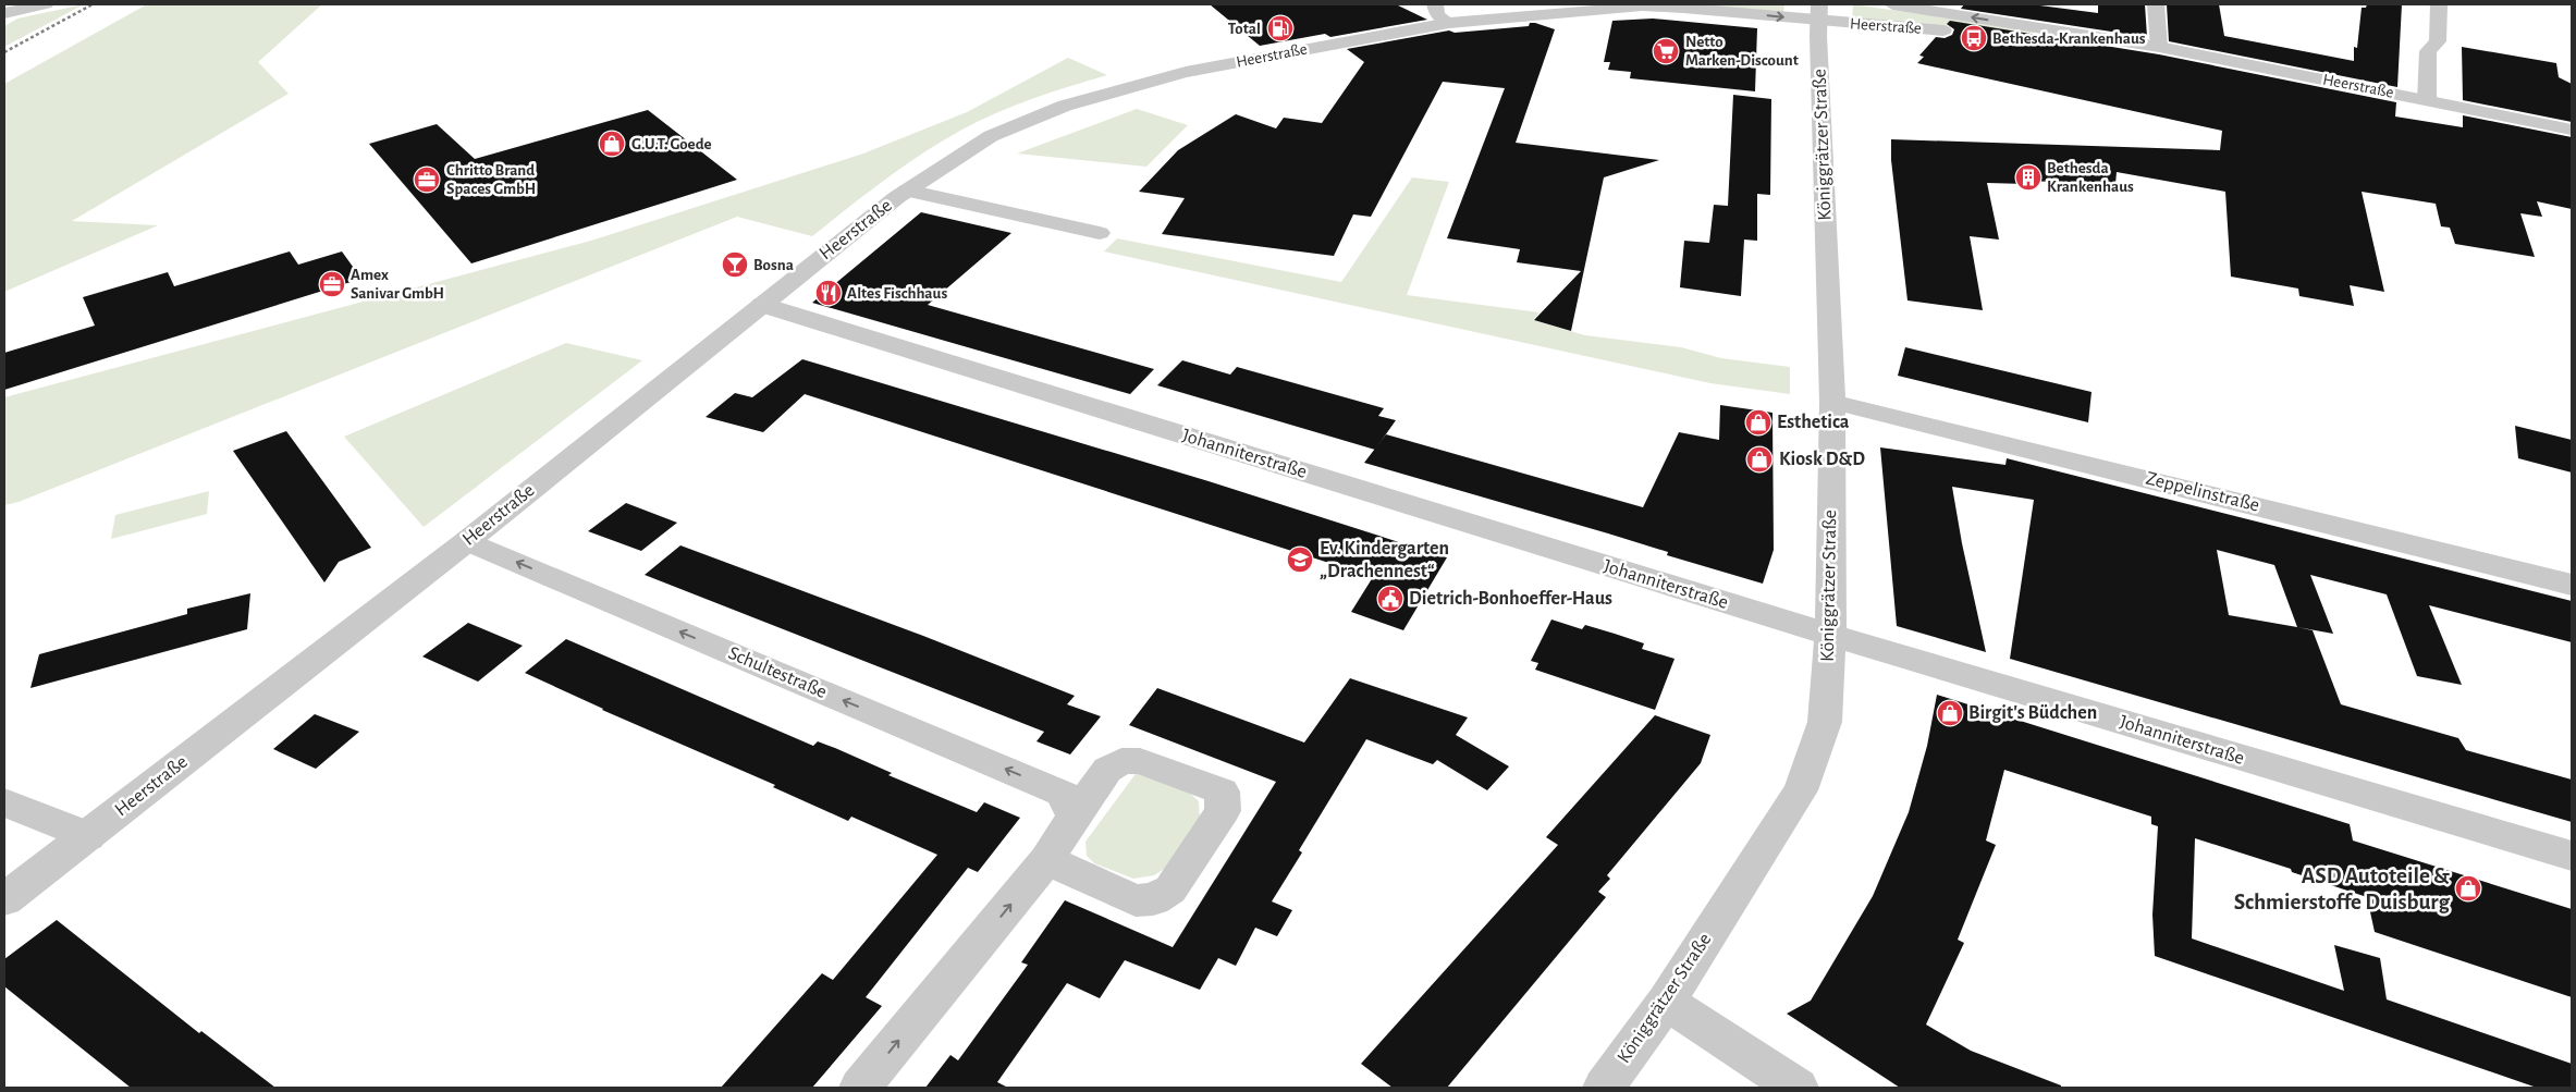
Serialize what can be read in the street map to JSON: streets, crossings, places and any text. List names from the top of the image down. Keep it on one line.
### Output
{"streets":{"street":["Heerstraße","Königgrätzer Straße","Johanniterstraße","Zeppelinstraße","Schultestraße"]},"crossings":[["Heerstraße","Königgrätzer Straße"],["Heerstraße","Johanniterstraße"],["Heerstraße","Schultestraße"],["Königgrätzer Straße","Johanniterstraße"],["Königgrätzer Straße","Zeppelinstraße"]],"one_way":["Schultestraße"],"places":{"fuel station":["Total"],"bus stop":["Bethesda-Krankenhaus"],"supermarket":["Netto Marken-Discount"],"shop":["G.U.T. Goede","Esthetica","Kiosk D&D","Birgit's Büdchen","ASD Autoteile & Schmierstoffe Duisburg"],"building":["Bethesda Krankenhaus"],"office":["Chritto Brand Spaces GmbH","Amex Sanivar GmbH"],"bar":["Bosna"],"restaurant":["Altes Fischhaus"],"school or university":["Ev. Kindergarten „Drachennest“"],"public building":["Dietrich-Bonhoeffer-Haus"]}}
